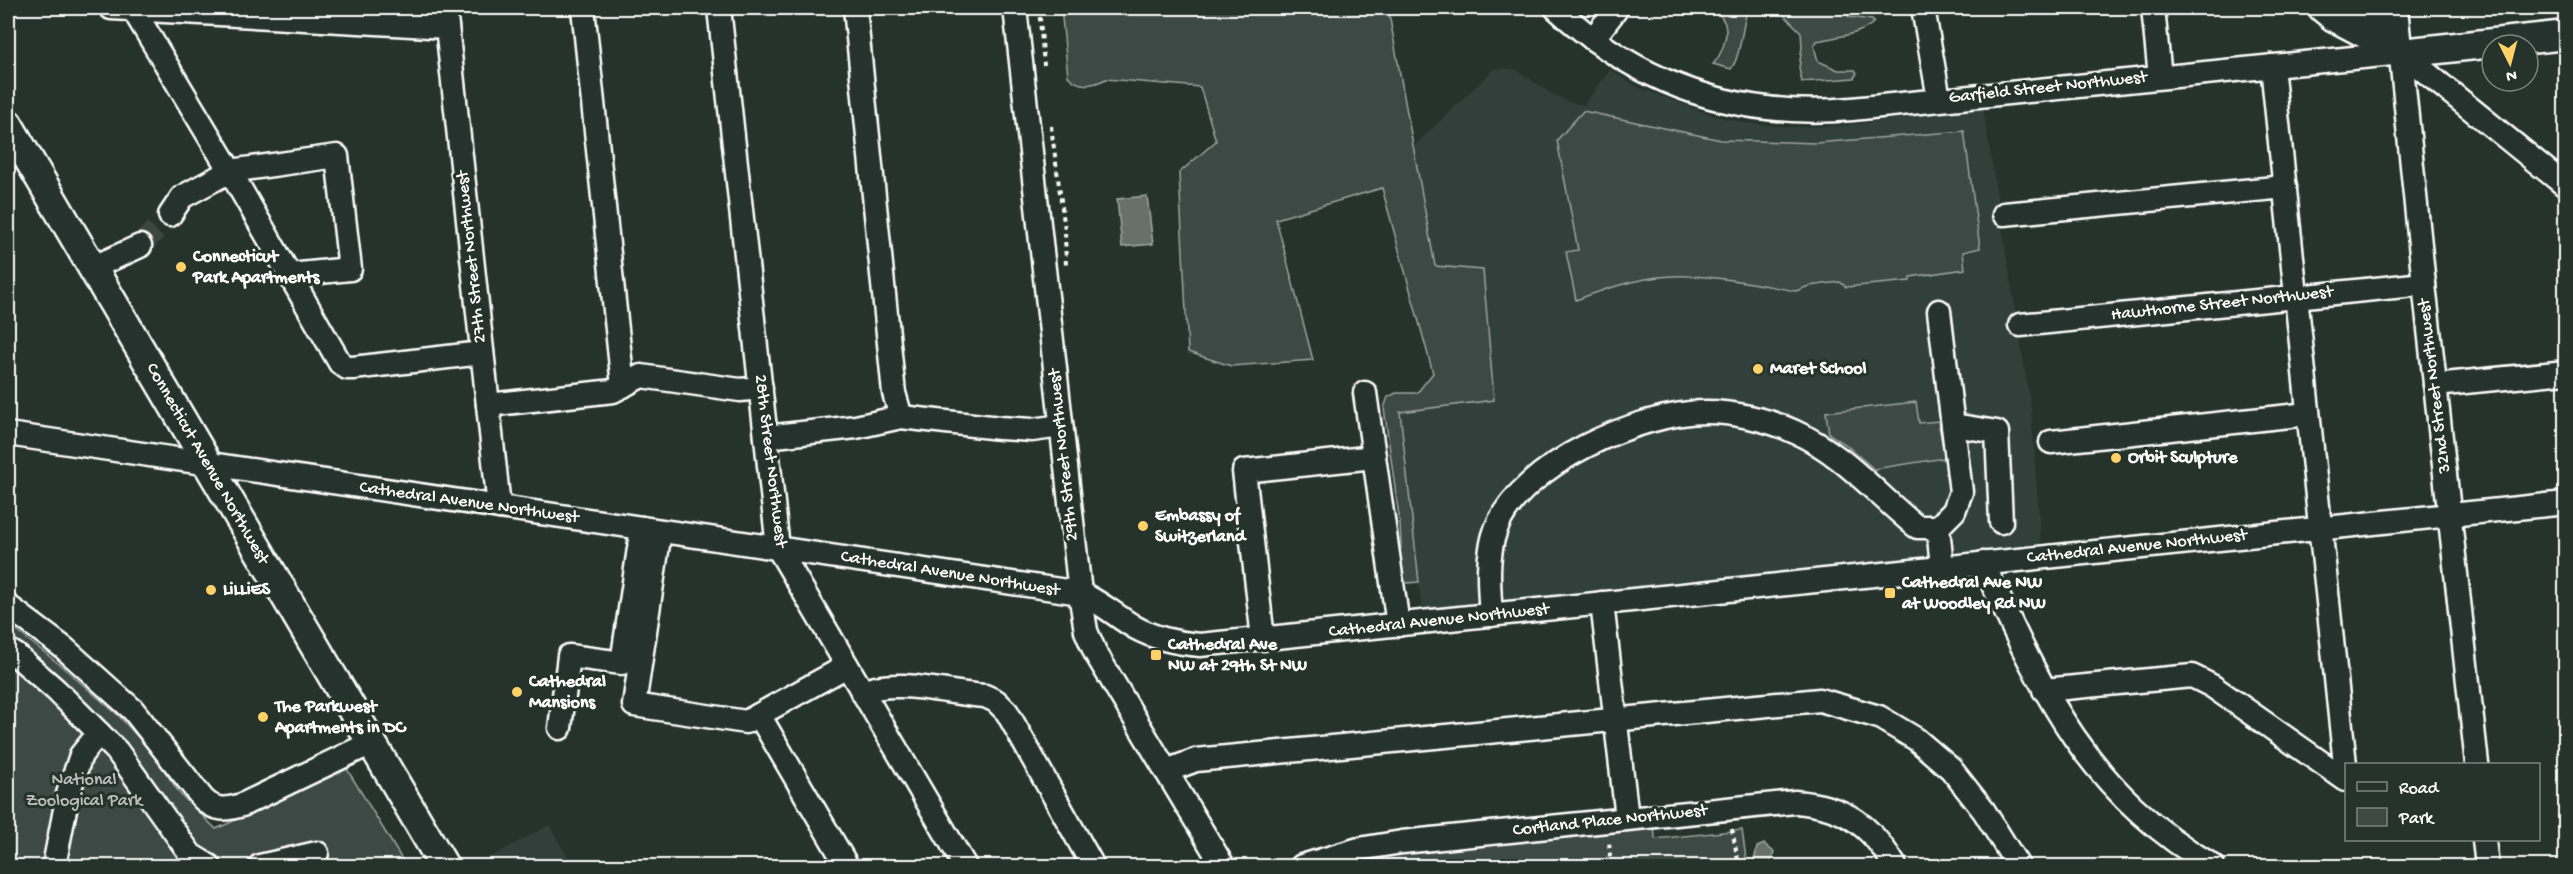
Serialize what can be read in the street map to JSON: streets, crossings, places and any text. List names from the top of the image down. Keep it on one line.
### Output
{"streets":{"main road":["Garfield Street Northwest","Connecticut Avenue Northwest"],"street":["27th Street Northwest","Hawthorne Street Northwest","32nd Street Northwest","29th Street Northwest","28th Street Northwest","Cathedral Avenue Northwest","Cortland Place Northwest"]},"crossings":[["Garfield Street Northwest","32nd Street Northwest"],["27th Street Northwest","Cathedral Avenue Northwest"],["Hawthorne Street Northwest","32nd Street Northwest"],["32nd Street Northwest","Cathedral Avenue Northwest"],["29th Street Northwest","Cathedral Avenue Northwest"],["28th Street Northwest","Cathedral Avenue Northwest"],["Connecticut Avenue Northwest","Cathedral Avenue Northwest"]],"parks":["National Zoological Park"],"places":{"other":["Connecticut Park Apartments","Maret School","Orbit Sculpture","Embassy of Switzerland","LiLLiES","Cathedral Mansions","The Parkwest Apartments in DC"],"transit":["Cathedral Ave NW at Woodley Rd NW","Cathedral Ave NW at 29th St NW"]},"legend":["Road","Park"],"north":"bottom"}
